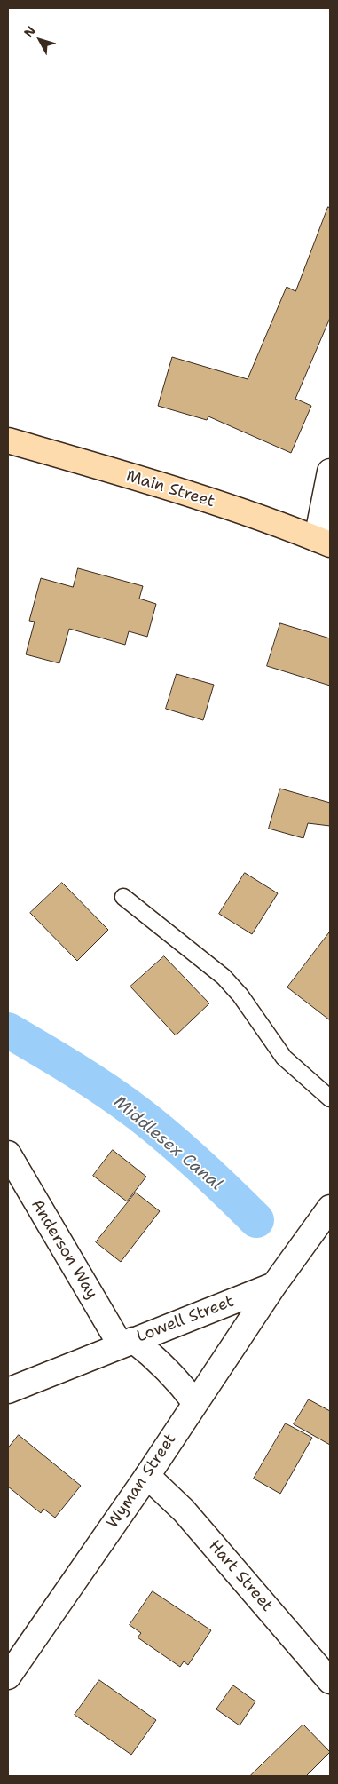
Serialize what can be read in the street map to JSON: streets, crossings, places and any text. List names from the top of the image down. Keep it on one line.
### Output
{"streets":{"main road":["Main Street"],"street":["Anderson Way","Lowell Street","Wyman Street","Hart Street"]},"crossings":[["Anderson Way","Lowell Street"],["Lowell Street","Wyman Street"],["Wyman Street","Hart Street"]],"water":["Middlesex Canal"],"north":"top left"}
